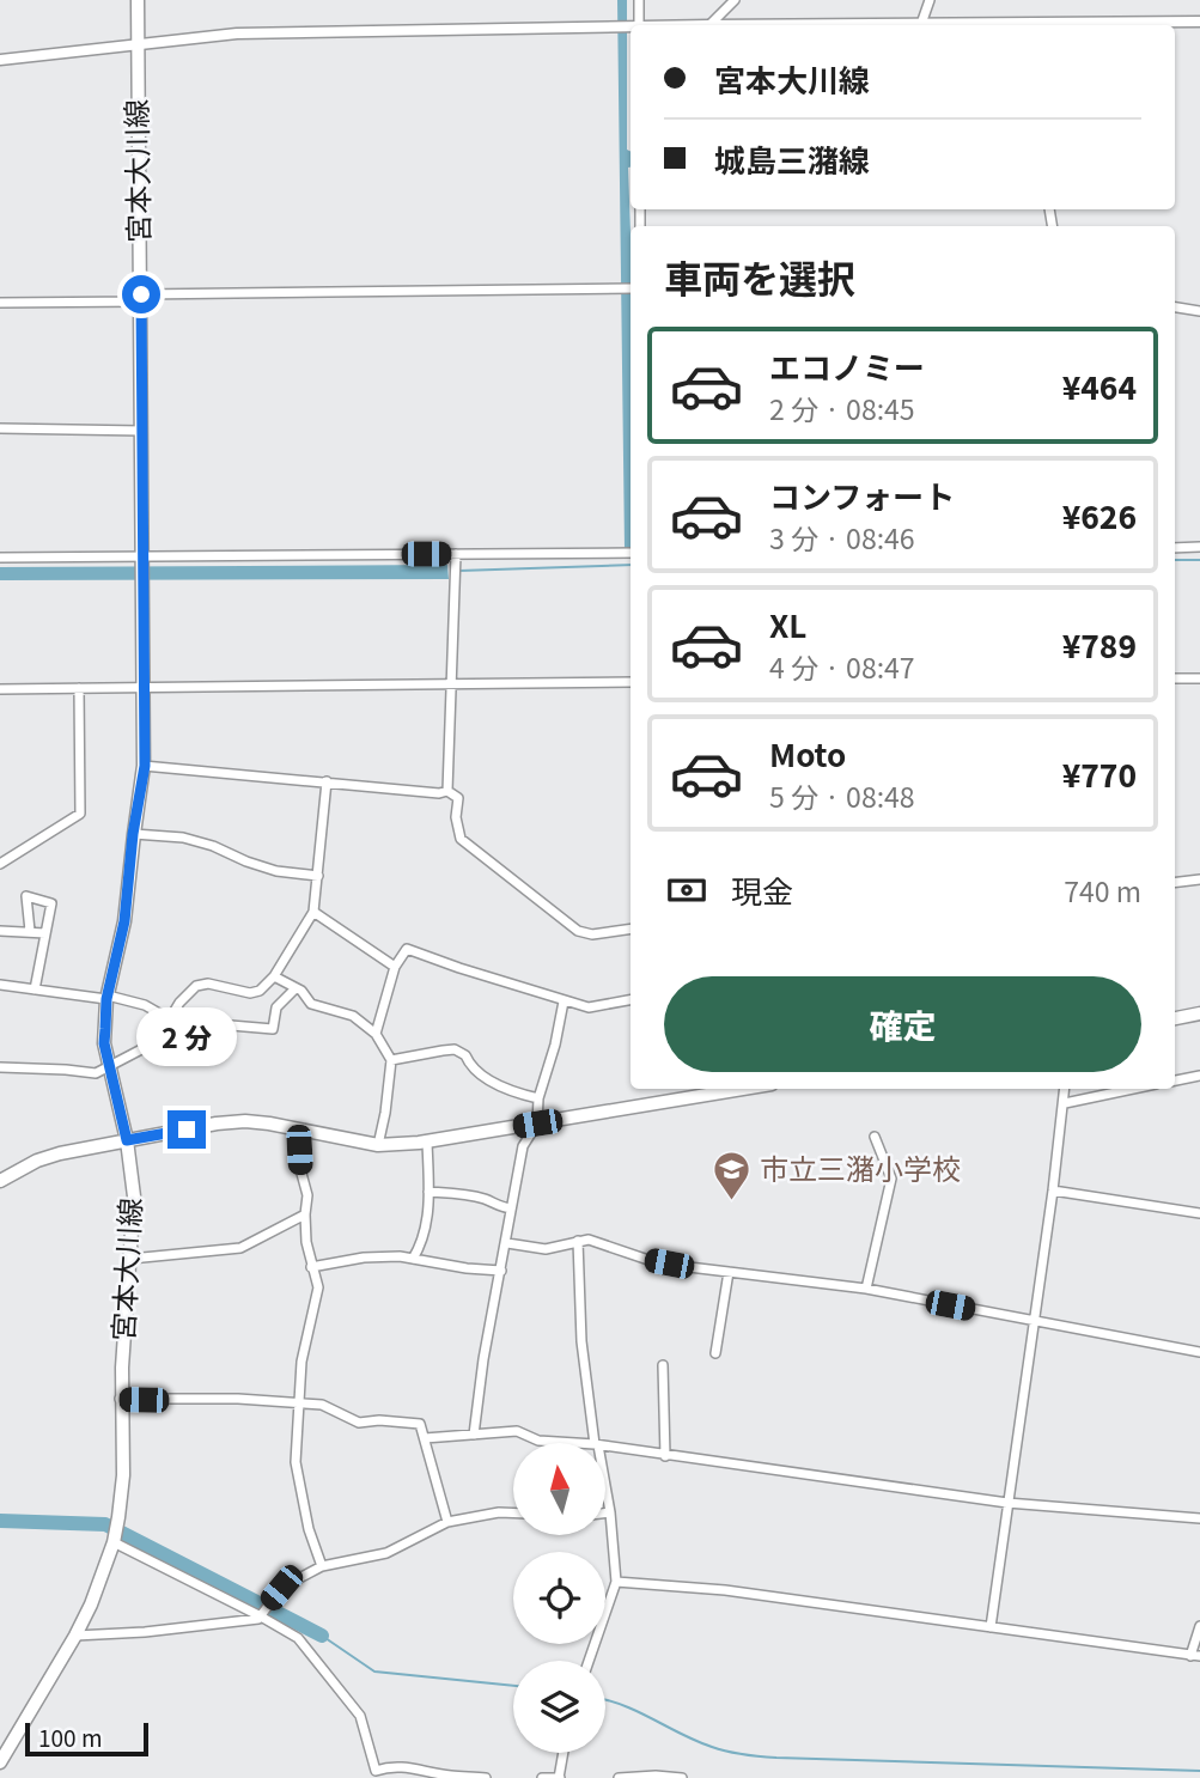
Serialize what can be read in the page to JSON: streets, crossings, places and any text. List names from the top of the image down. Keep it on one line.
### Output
{"streets":{"main road":["宮本大川線"]},"places":{"school or university":["市立三潴小学校"]},"scale_bar":"100 m","north":"top","page":{"banner":["宮本大川線","城島三潴線"],"heading":"車両を選択","list":[{"name":"エコノミー","note":"2 分 · 08:45","value":"¥464"},{"name":"コンフォート","note":"3 分 · 08:46","value":"¥626"},{"name":"XL","note":"4 分 · 08:47","value":"¥789"},{"name":"Moto","note":"5 分 · 08:48","value":"¥770"}],"pay":["現金","740 m"],"buttons":"確定","bubble":"2 分","scale":"100 m"}}
